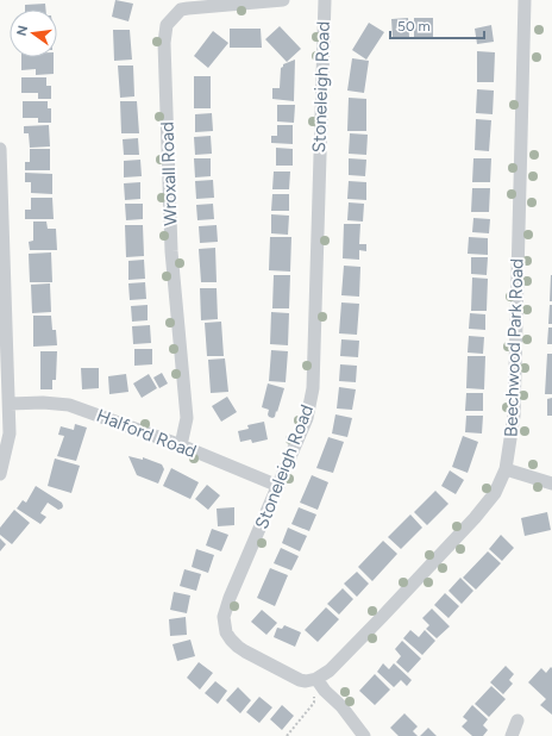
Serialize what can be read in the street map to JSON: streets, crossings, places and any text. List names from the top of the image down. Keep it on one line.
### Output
{"streets":{"street":["Stoneleigh Road","Wroxall Road","Beechwood Park Road","Halford Road"]},"crossings":[["Stoneleigh Road","Beechwood Park Road"],["Stoneleigh Road","Halford Road"],["Wroxall Road","Halford Road"]],"scale_bar":"50 m","north":"left"}
